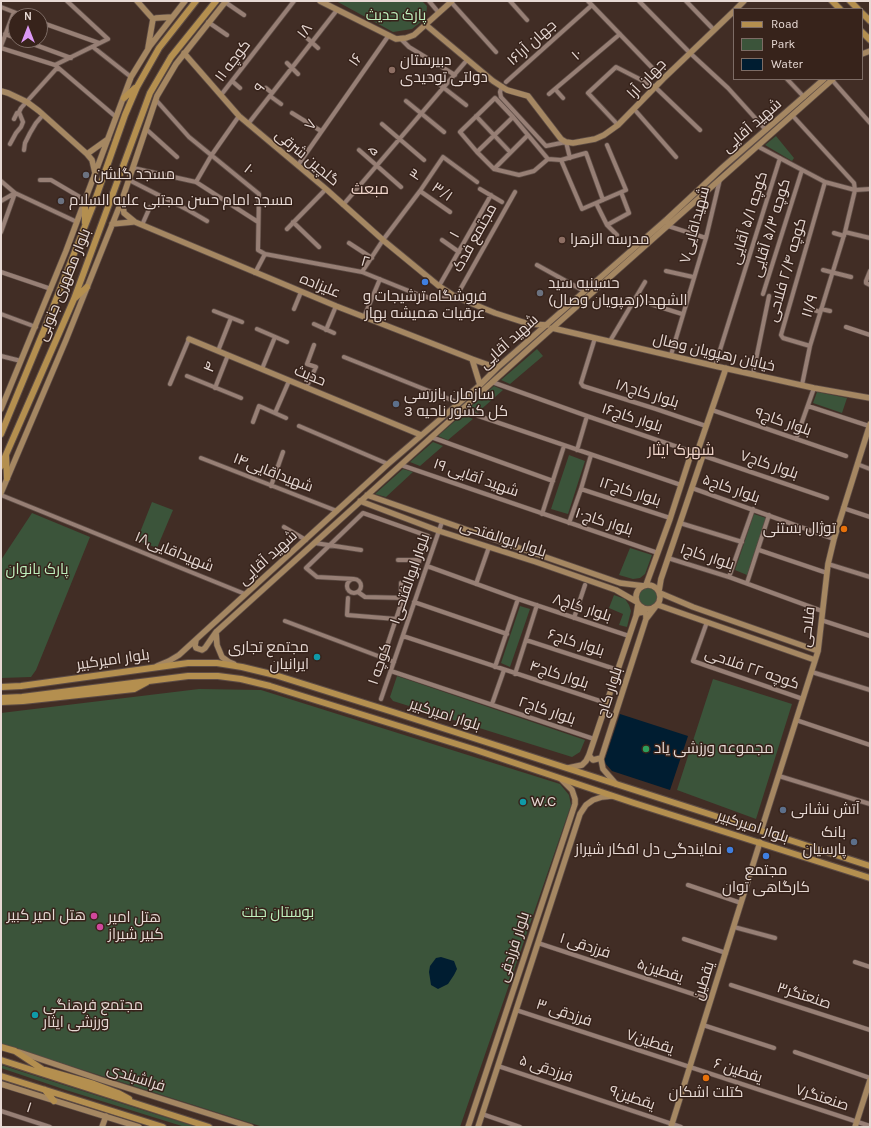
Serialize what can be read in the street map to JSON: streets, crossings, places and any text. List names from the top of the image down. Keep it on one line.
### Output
{"streets":{"main road":["بلوار مطهری جنوبی","بلوار امیرکبیر","فراشبندی"],"street":["۱۸","جهان آرا۱۶","۱۰","۱۶","کوچه ۱۱","جهان آرا","۹","۷","شهید آقایی","۵","گلچین شرقی","۳","۳/۱","کوچه ۵/۱ آقایی","شهیداقایی۷","کوچه ۵/۳ آقایی","۱","مجتمع فدک","۲","کوچه ۲/۴ فلاحی","علیزاده","۱۱/۹","خیابان رهپویان وصال","۴","حدیث","بلوار کاج۱۸","بلوار کاج۱۶","بلوار کاج۹","بلوار کاج۷","شهیداقایی۱۴","شهید آقایی ۱۹","بلوار کاج۵","بلوار کاج۱۲","بلوار کاج۱۰","بلوار ابوالفتحی","شهیداقایی۱۸","بلوار کاج۱","بلوار ابوالفتحی۱","بلوار کاج۸","فلاحی","بلوار کاج۶","کوچه ۱","کوچه ۲۲ فلاحی","بلوار کاج۴","بلوار کاج","بلوار کاج۲","فرزدقی ۱","بلوار فرزدقی","یقطین۵","یقطین","صنعتگر۳","فرزدقی ۳","یقطین۷","فرزدقی ۵","یقطین ۶","یقطین۹","صنعتگر۷"]},"crossings":[["۱۸","۹"],["جهان آرا۱۶","جهان آرا"],["۱۰","۲"],["۱۶","۷"],["کوچه ۱۱","گلچین شرقی"],["۹","گلچین شرقی"],["۷","گلچین شرقی"],["شهید آقایی","گلچین شرقی"],["شهید آقایی","شهیداقایی۷"],["شهید آقایی","علیزاده"],["شهید آقایی","خیابان رهپویان وصال"],["شهید آقایی","حدیث"],["شهید آقایی","بلوار کاج۱۶"],["شهید آقایی","شهیداقایی۱۴"],["شهید آقایی","شهید آقایی ۱۹"],["شهید آقایی","بلوار ابوالفتحی"],["شهید آقایی","شهیداقایی۱۸"],["شهید آقایی","بلوار امیرکبیر"],["۵","گلچین شرقی"],["گلچین شرقی","۳"],["گلچین شرقی","۱"],["گلچین شرقی","مجتمع فدک"],["گلچین شرقی","۲"],["گلچین شرقی","خیابان رهپویان وصال"],["۳","۳/۱"],["کوچه ۵/۱ آقایی","خیابان رهپویان وصال"],["شهیداقایی۷","خیابان رهپویان وصال"],["مجتمع فدک","۲"],["کوچه ۲/۴ فلاحی","۱۱/۹"],["۱۱/۹","خیابان رهپویان وصال"],["خیابان رهپویان وصال","بلوار کاج۱۸"],["۴","حدیث"],["بلوار کاج۱۶","بلوار کاج۷"],["شهید آقایی ۱۹","بلوار کاج۱۰"],["بلوار کاج۵","فلاحی"],["بلوار ابوالفتحی","بلوار ابوالفتحی۱"],["بلوار ابوالفتحی","بلوار کاج"],["بلوار کاج۱","فلاحی"],["بلوار ابوالفتحی۱","بلوار کاج۸"],["بلوار ابوالفتحی۱","کوچه ۱"],["بلوار ابوالفتحی۱","بلوار کاج۴"],["بلوار کاج۸","بلوار کاج"],["فلاحی","بلوار امیرکبیر"],["فلاحی","کوچه ۲۲ فلاحی"],["بلوار کاج۶","بلوار کاج"],["بلوار امیرکبیر","بلوار فرزدقی"],["بلوار امیرکبیر","یقطین"],["کوچه ۱","بلوار کاج۴"],["کوچه ۱","بلوار کاج۲"],["بلوار کاج۴","بلوار کاج"],["بلوار کاج","بلوار کاج۲"],["فرزدقی ۱","بلوار فرزدقی"],["فرزدقی ۱","یقطین۵"],["بلوار فرزدقی","فرزدقی ۳"],["بلوار فرزدقی","فرزدقی ۵"],["یقطین۵","یقطین"],["یقطین","یقطین۷"],["یقطین","یقطین ۶"],["یقطین","یقطین۹"],["فرزدقی ۳","یقطین۷"],["یقطین۷","یقطین ۶"],["فرزدقی ۵","یقطین۹"],["یقطین ۶","صنعتگر۷"]],"districts":["مبعث","شهرک ایثار"],"parks":["پارک حدیث","پارک بانوان","بوستان جنت"],"places":["دبیرستان دولتی توحیدی","مسجد گلشن","مسجد امام حسن مجتبی علیه السلام","مدرسه الزهرا","فروشگاه ترشیجات و عرقیات همیشه بهار","حسینیه سید الشهدا(رهپویان وصال)","سازمان بازرسی کل کشور ناحیه 3","توژال بستنی","مجتمع تجاری ایرانیان","مجموعه ورزشی یاد","W.C","آتش نشانی","بانک پارسیان","نمایندگی دل افکار شیراز","مجتمع کارگاهی توان","هتل امیر کبیر","هتل امیر کبیر شیراز","مجتمع فرهنگی ورزشی ایثار","کتلت اشکان"],"legend":["Road","Park","Water"],"north":"top"}
